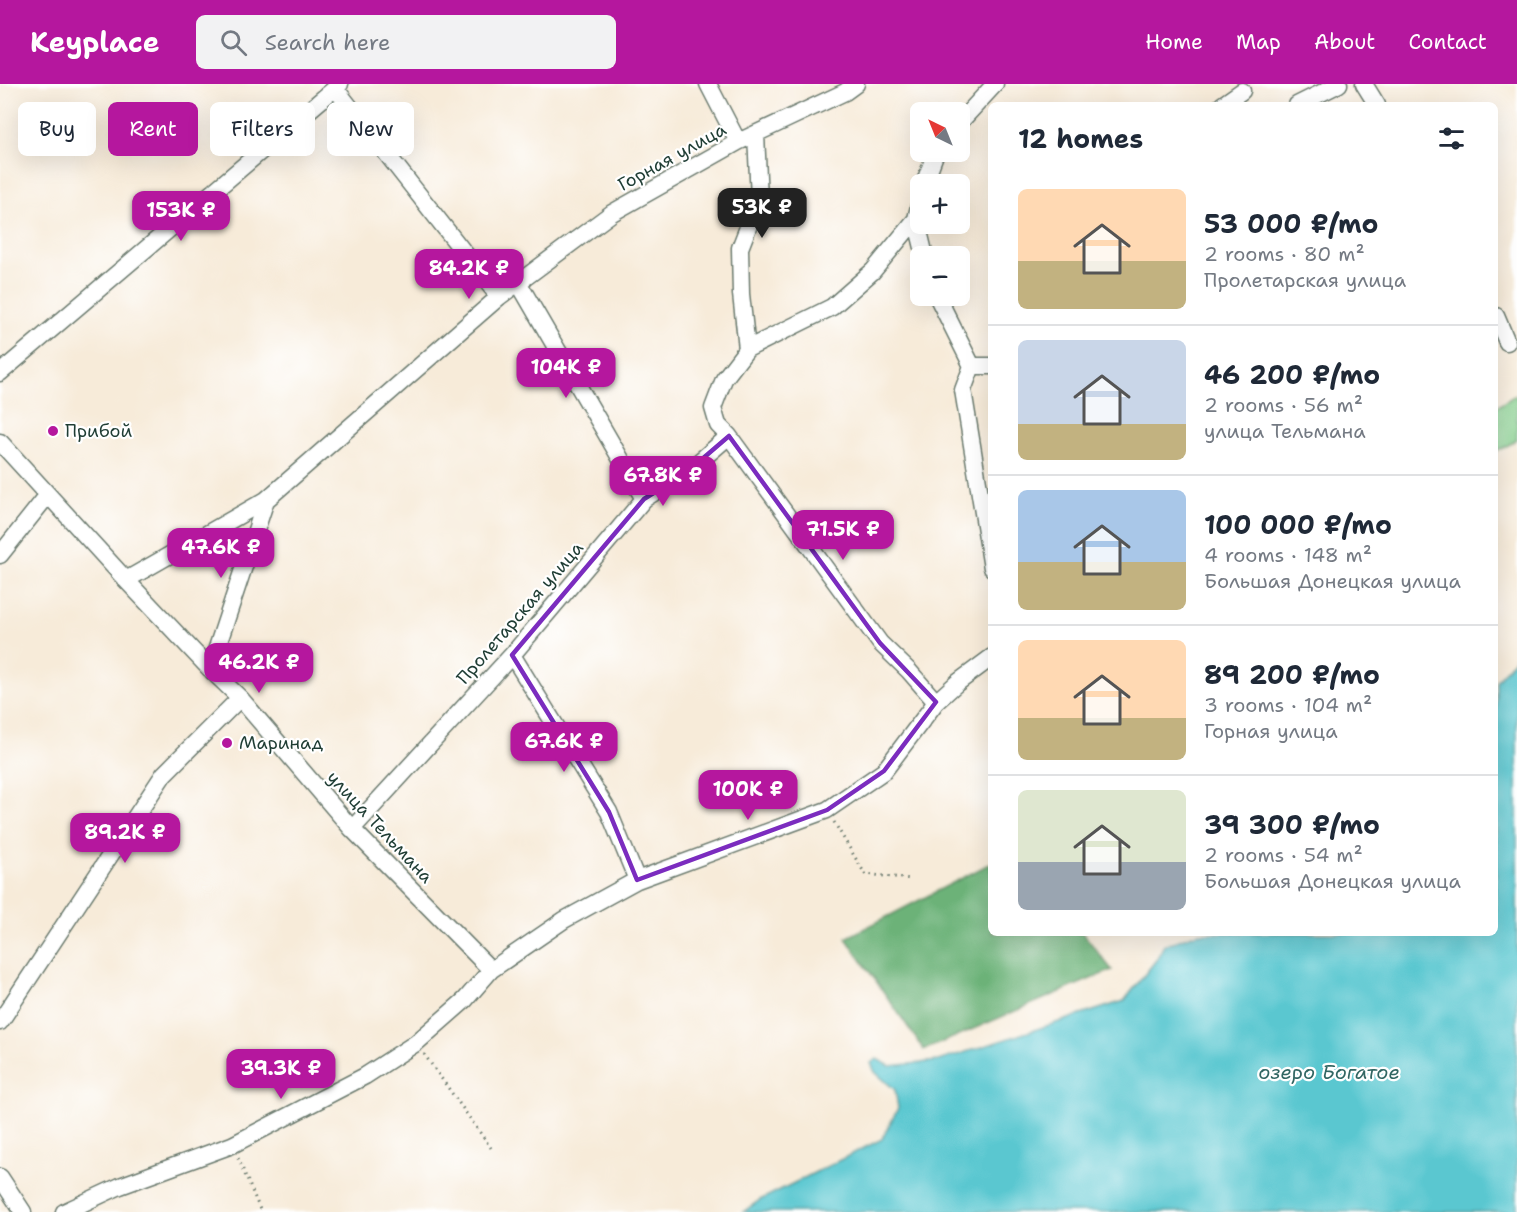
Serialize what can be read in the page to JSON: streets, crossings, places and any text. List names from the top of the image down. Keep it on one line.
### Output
{"streets":{"street":["Горная улица","Пролетарская улица","улица Тельмана"]},"crossings":[["Горная улица","улица Тельмана"],["Пролетарская улица","улица Тельмана"]],"water":["озеро Богатое"],"places":["Прибой","Маринад"],"north":"top left","page":{"header":"Keyplace","search":"Search here","nav":["Home","Map","About","Contact"],"map_buttons":["+","−"],"chip":["Buy","Rent","Filters","New"],"heading":"12 homes","list":[{"name":"53 000 ₽/mo","note":"2 rooms · 80 m² · Пролетарская улица"},{"name":"46 200 ₽/mo","note":"2 rooms · 56 m² · улица Тельмана"},{"name":"100 000 ₽/mo","note":"4 rooms · 148 m² · Большая Донецкая улица"},{"name":"89 200 ₽/mo","note":"3 rooms · 104 m² · Горная улица"},{"name":"39 300 ₽/mo","note":"2 rooms · 54 m² · Большая Донецкая улица"}],"price":["53K ₽","153K ₽","84.2K ₽","104K ₽","67.8K ₽","71.5K ₽","47.6K ₽","46.2K ₽","67.6K ₽","100K ₽","89.2K ₽","39.3K ₽"]}}
